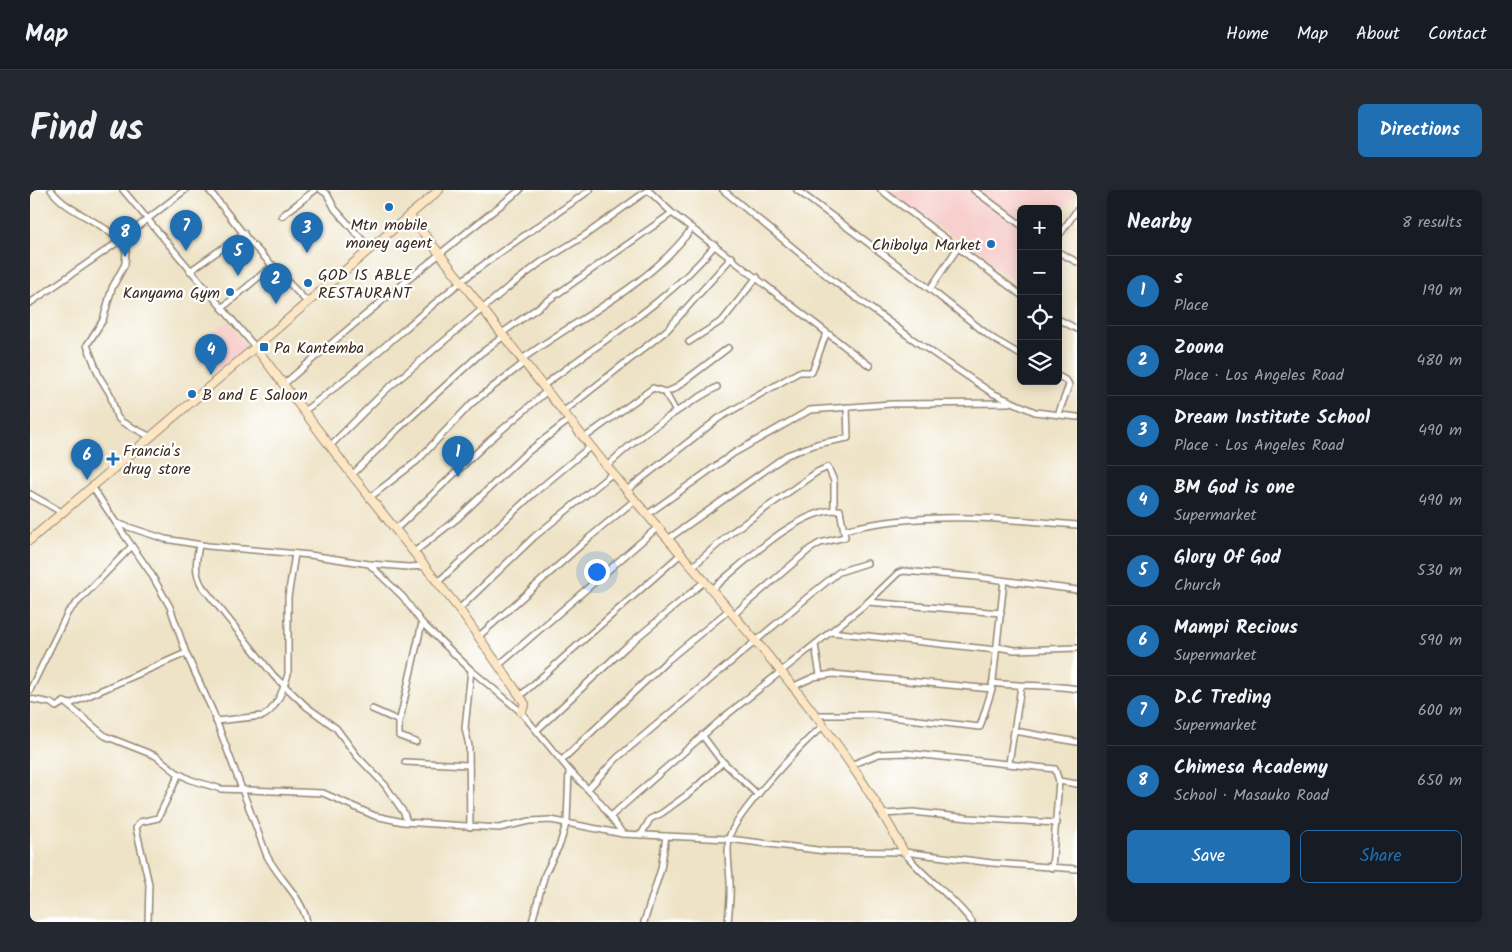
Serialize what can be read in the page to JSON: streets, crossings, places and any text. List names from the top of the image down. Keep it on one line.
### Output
{"places":{"other":["Mtn mobile money agent","Chibolya Market","GOD IS ABLE RESTAURANT","Kanyama Gym","B and E Saloon"],"transit":["Pa Kantemba"],"health":["Francia's drug store"]},"page":{"header":"Map","nav":["Home","Map","About","Contact"],"title":"Find us","buttons":["Directions",["Save","Share"]],"heading":["Nearby","8 results"],"map_buttons":["+","−"],"pins":["7","3","8","5","2","4","1","6"],"list":[{"mark":"1","name":"s","note":"Place","value":"190 m"},{"mark":"2","name":"Zoona","note":"Place · Los Angeles Road","value":"480 m"},{"mark":"3","name":"Dream Institute School","note":"Place · Los Angeles Road","value":"490 m"},{"mark":"4","name":"BM God is one","note":"Supermarket","value":"490 m"},{"mark":"5","name":"Glory Of God","note":"Church","value":"530 m"},{"mark":"6","name":"Mampi Recious","note":"Supermarket","value":"590 m"},{"mark":"7","name":"D.C Treding","note":"Supermarket","value":"600 m"},{"mark":"8","name":"Chimesa Academy","note":"School · Masauko Road","value":"650 m"}]}}
